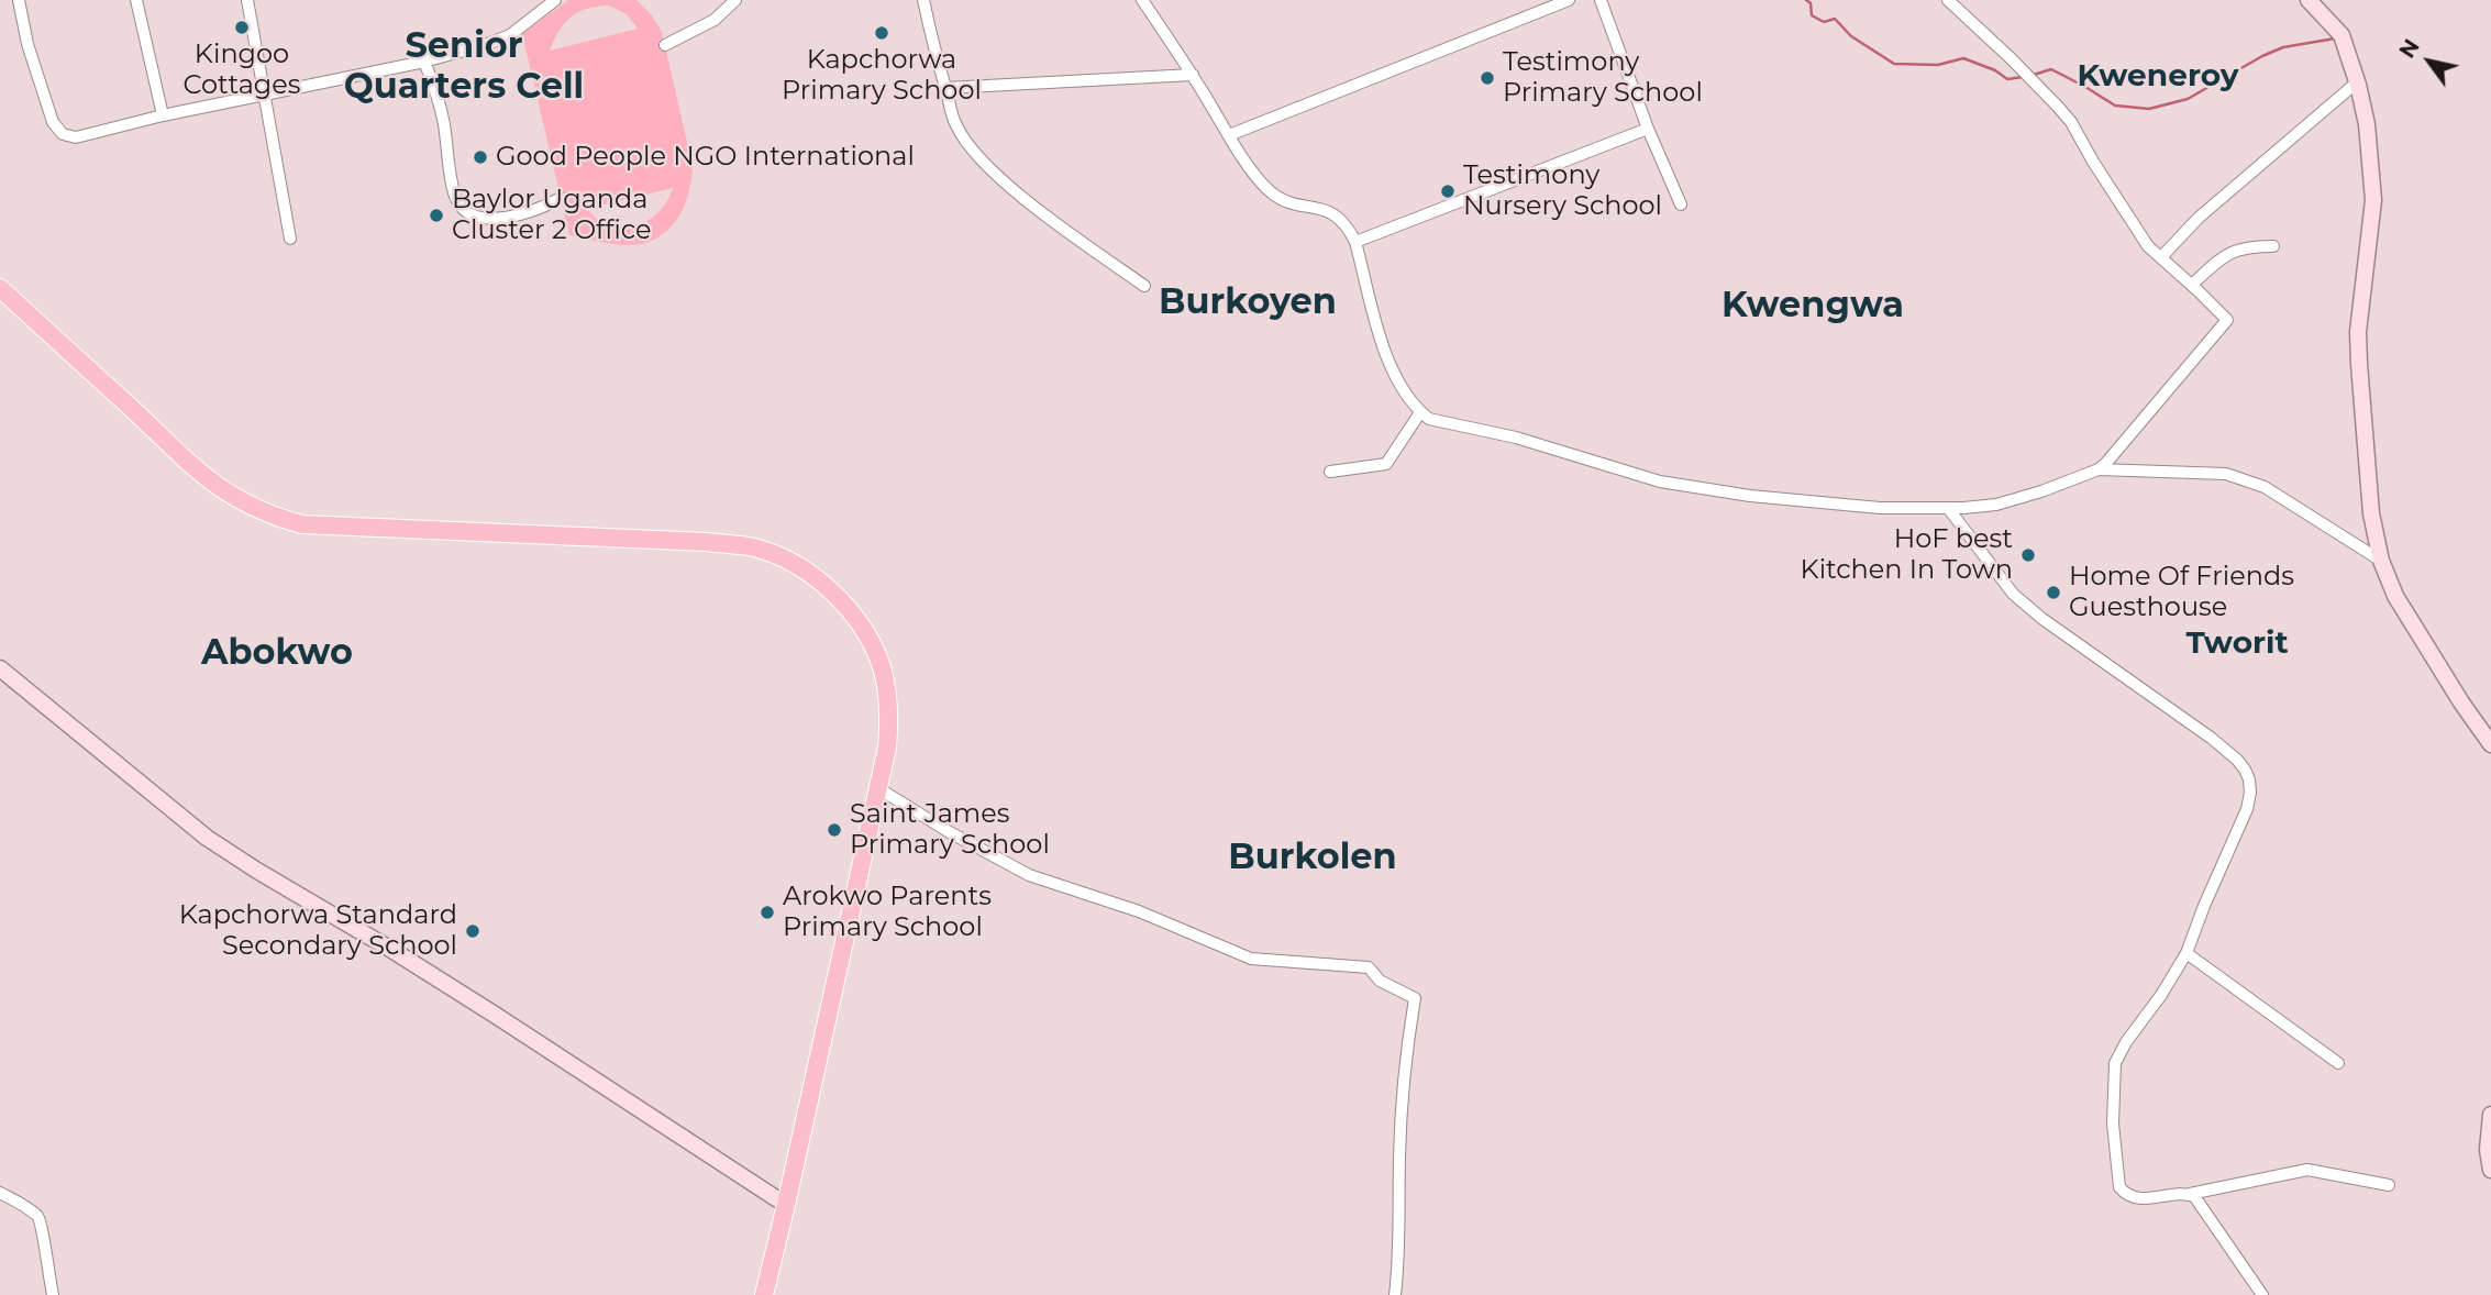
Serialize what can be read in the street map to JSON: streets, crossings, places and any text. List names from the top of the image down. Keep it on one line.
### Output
{"districts":["Senior Quarters Cell","Kweneroy","Burkoyen","Kwengwa","Tworit","Abokwo","Burkolen"],"places":["Kingoo Cottages","Kapchorwa Primary School","Testimony Primary School","Good People NGO International","Testimony Nursery School","Baylor Uganda Cluster 2 Office","HoF best Kitchen In Town","Home Of Friends Guesthouse","Saint James Primary School","Arokwo Parents Primary School","Kapchorwa Standard Secondary School"],"north":"top left"}
